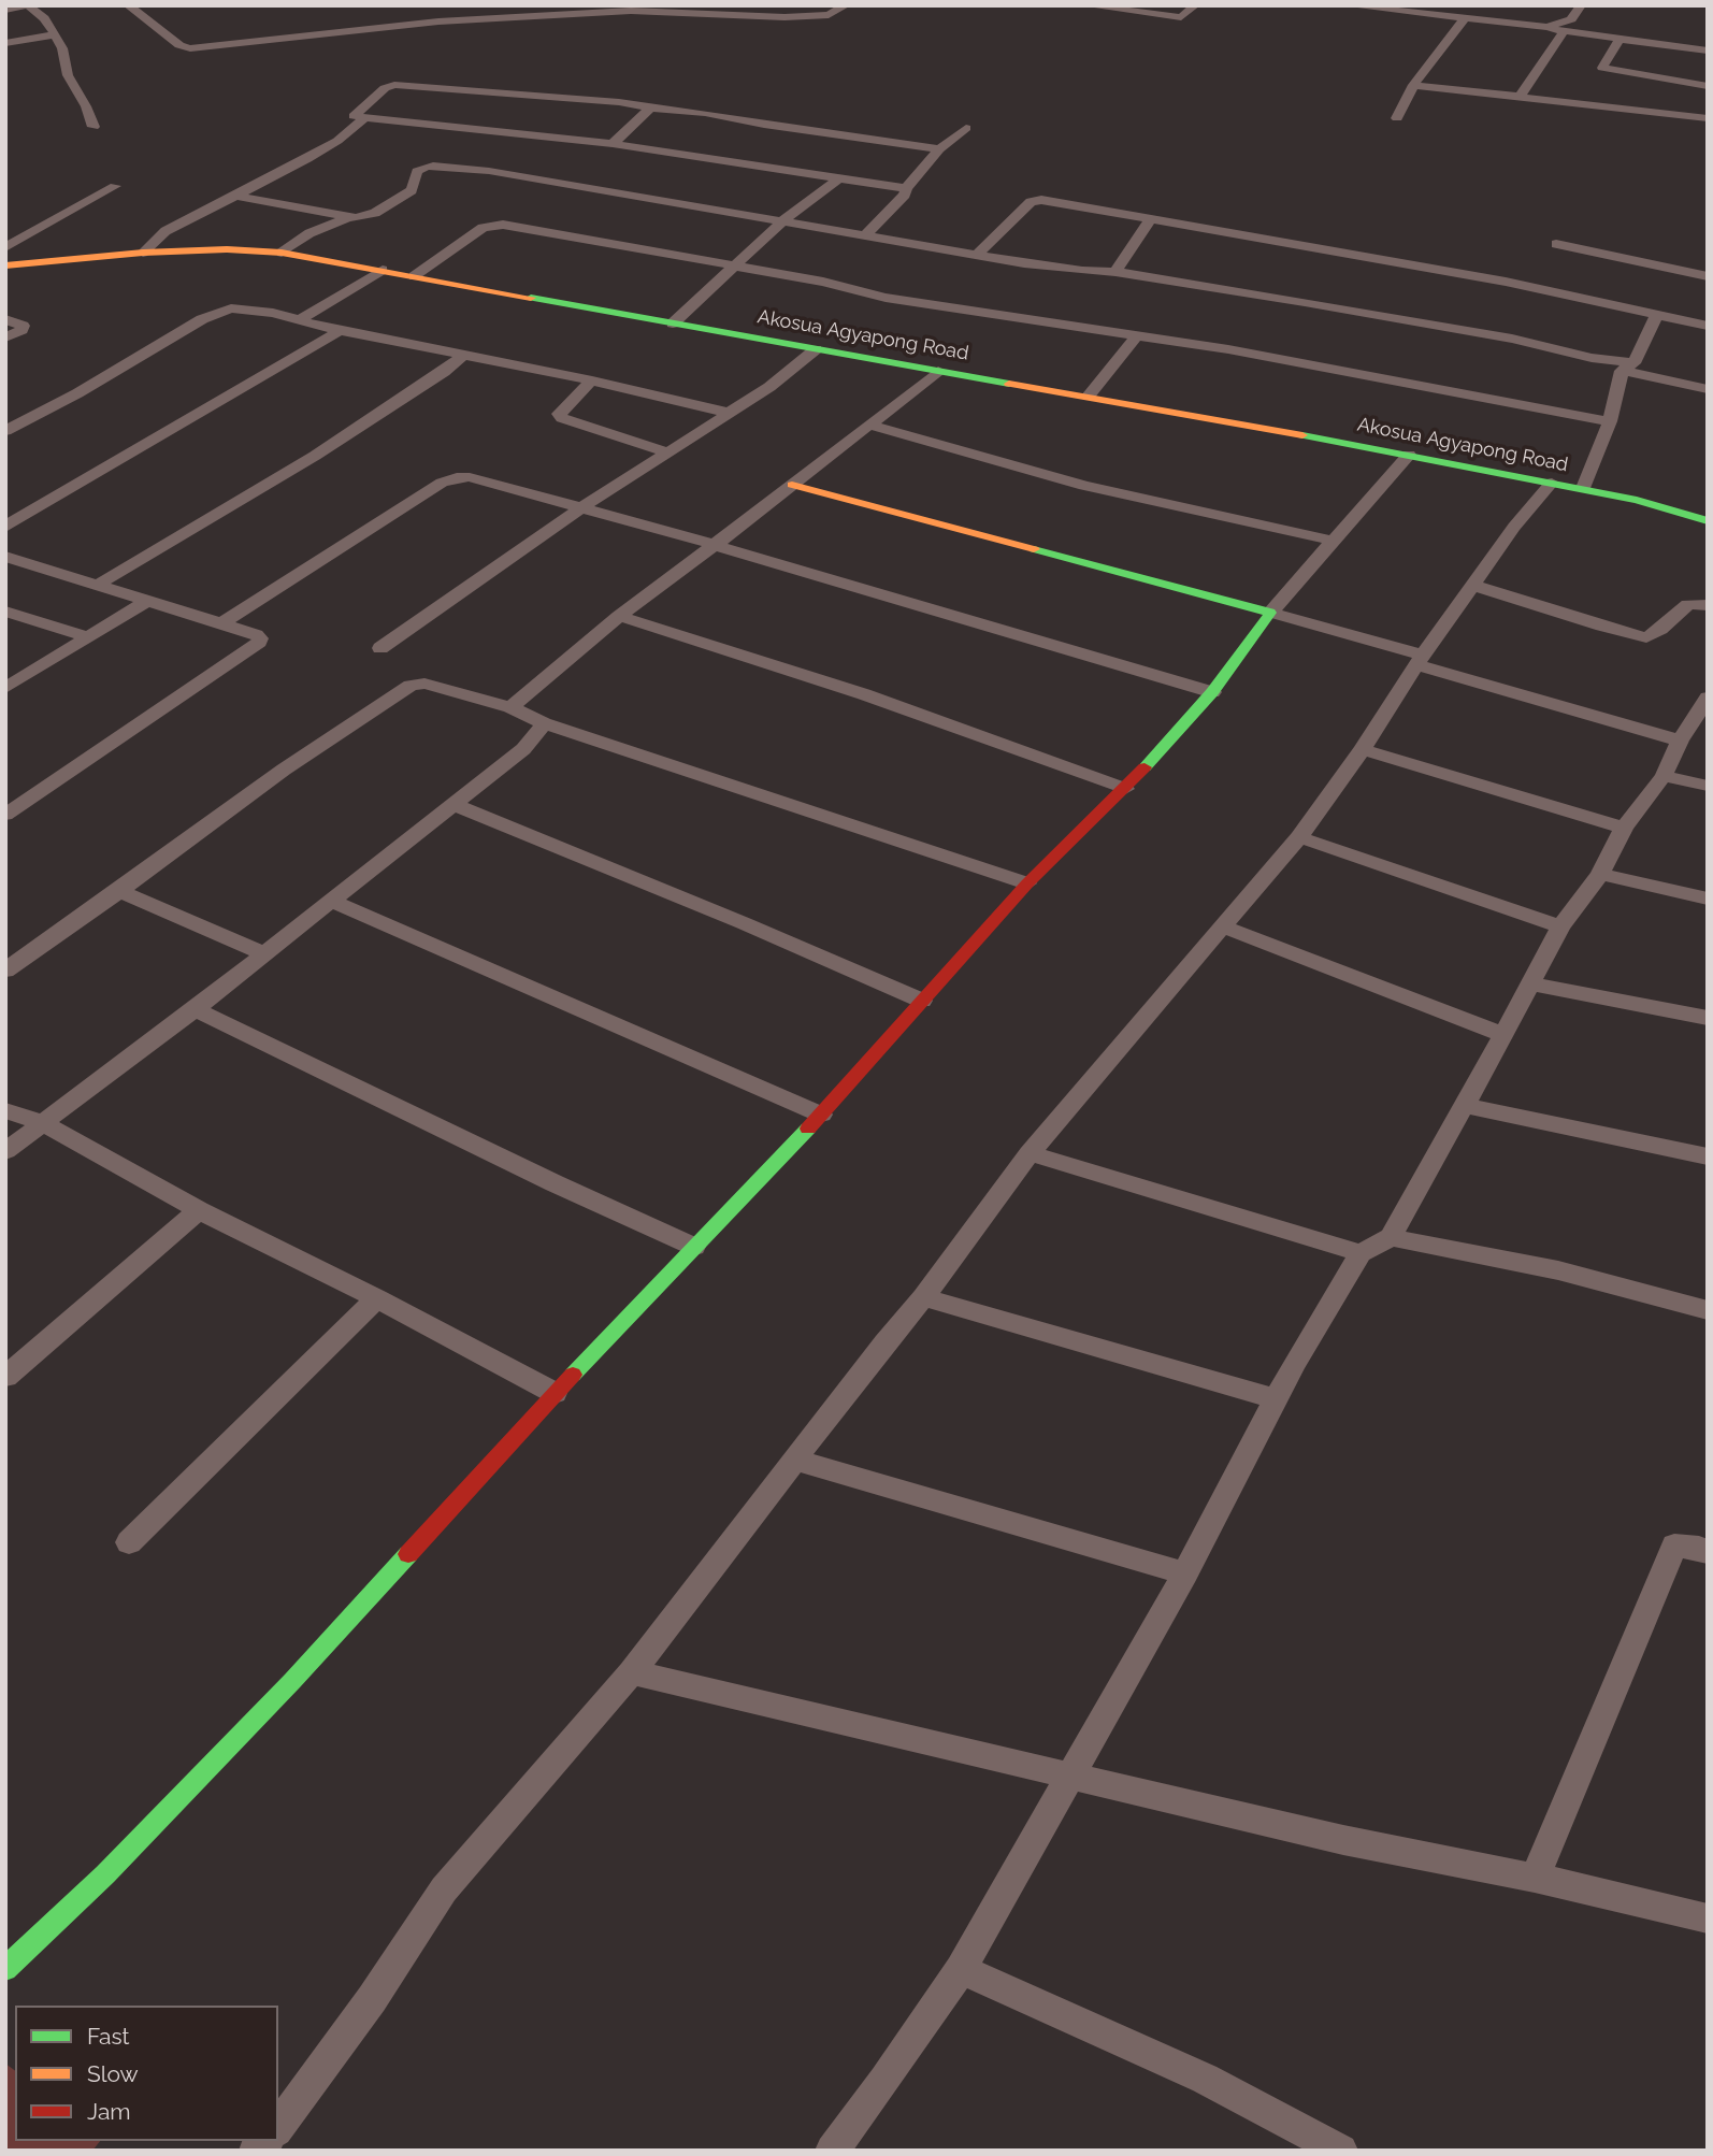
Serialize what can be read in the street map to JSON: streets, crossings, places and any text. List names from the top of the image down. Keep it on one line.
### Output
{"streets":{"street":["Akosua Agyapong Road"]},"legend":["Fast","Slow","Jam"]}
